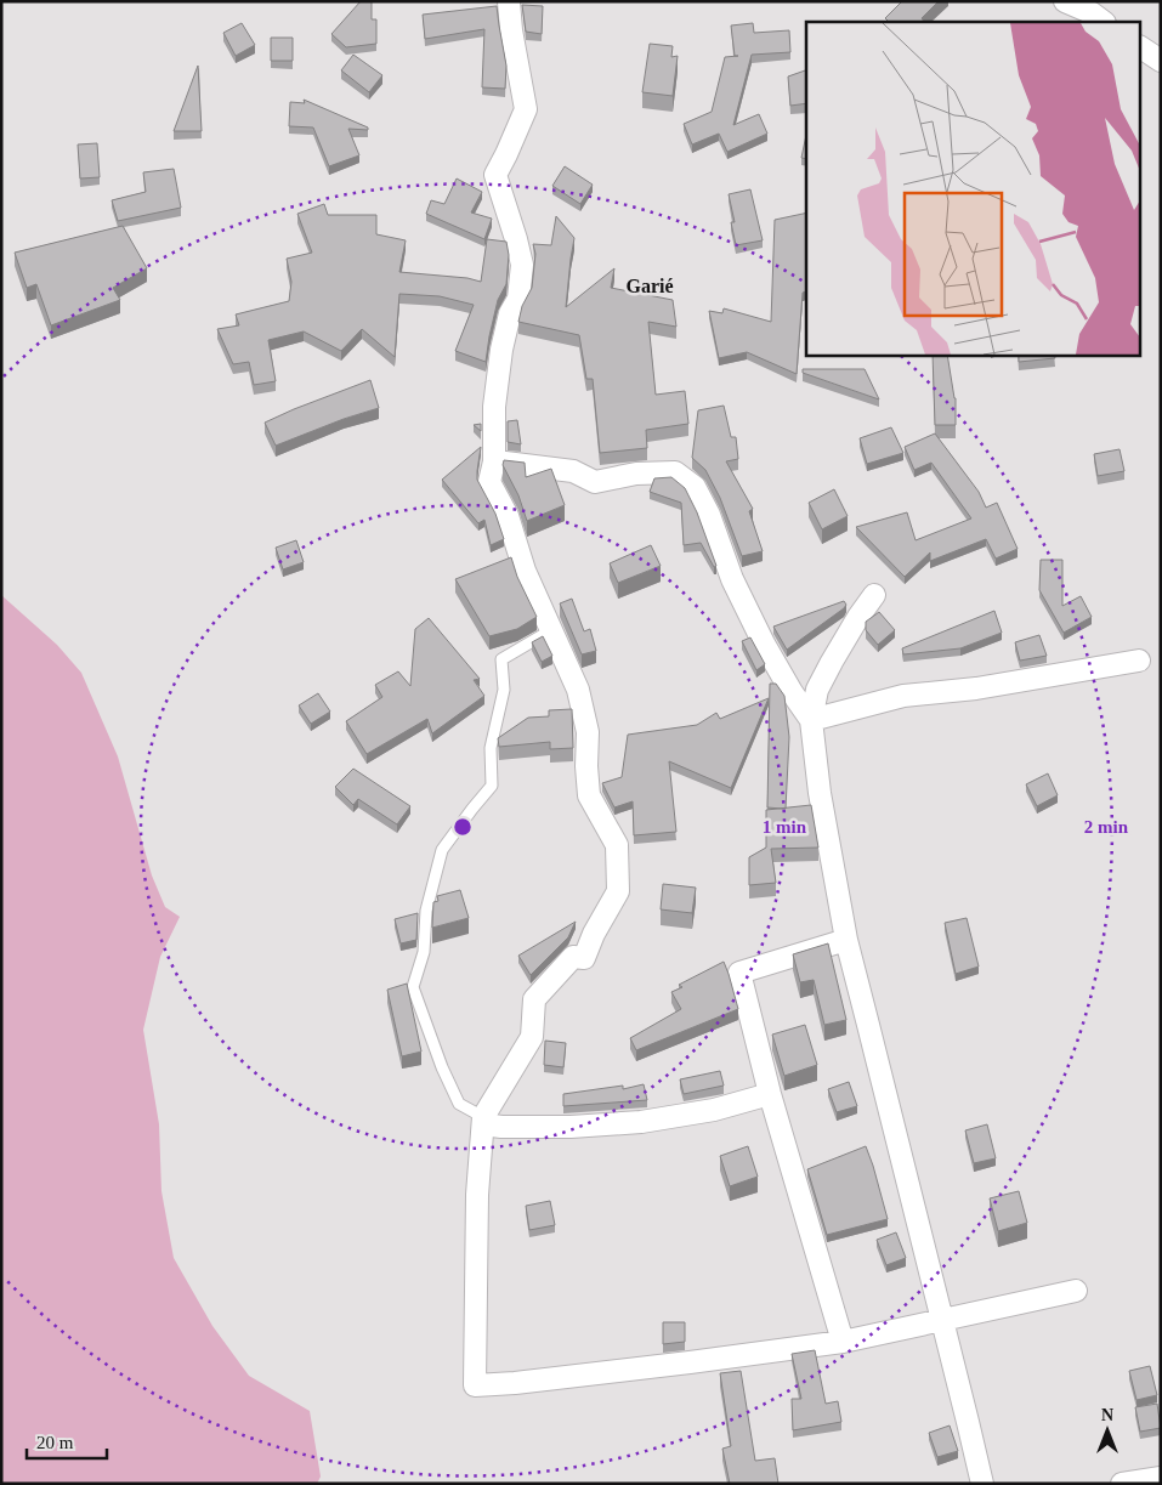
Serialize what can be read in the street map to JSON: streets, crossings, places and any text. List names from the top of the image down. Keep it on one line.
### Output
{"districts":["Garié"],"scale_bar":"20 m","north":"top","rings":["1 min","2 min"]}
